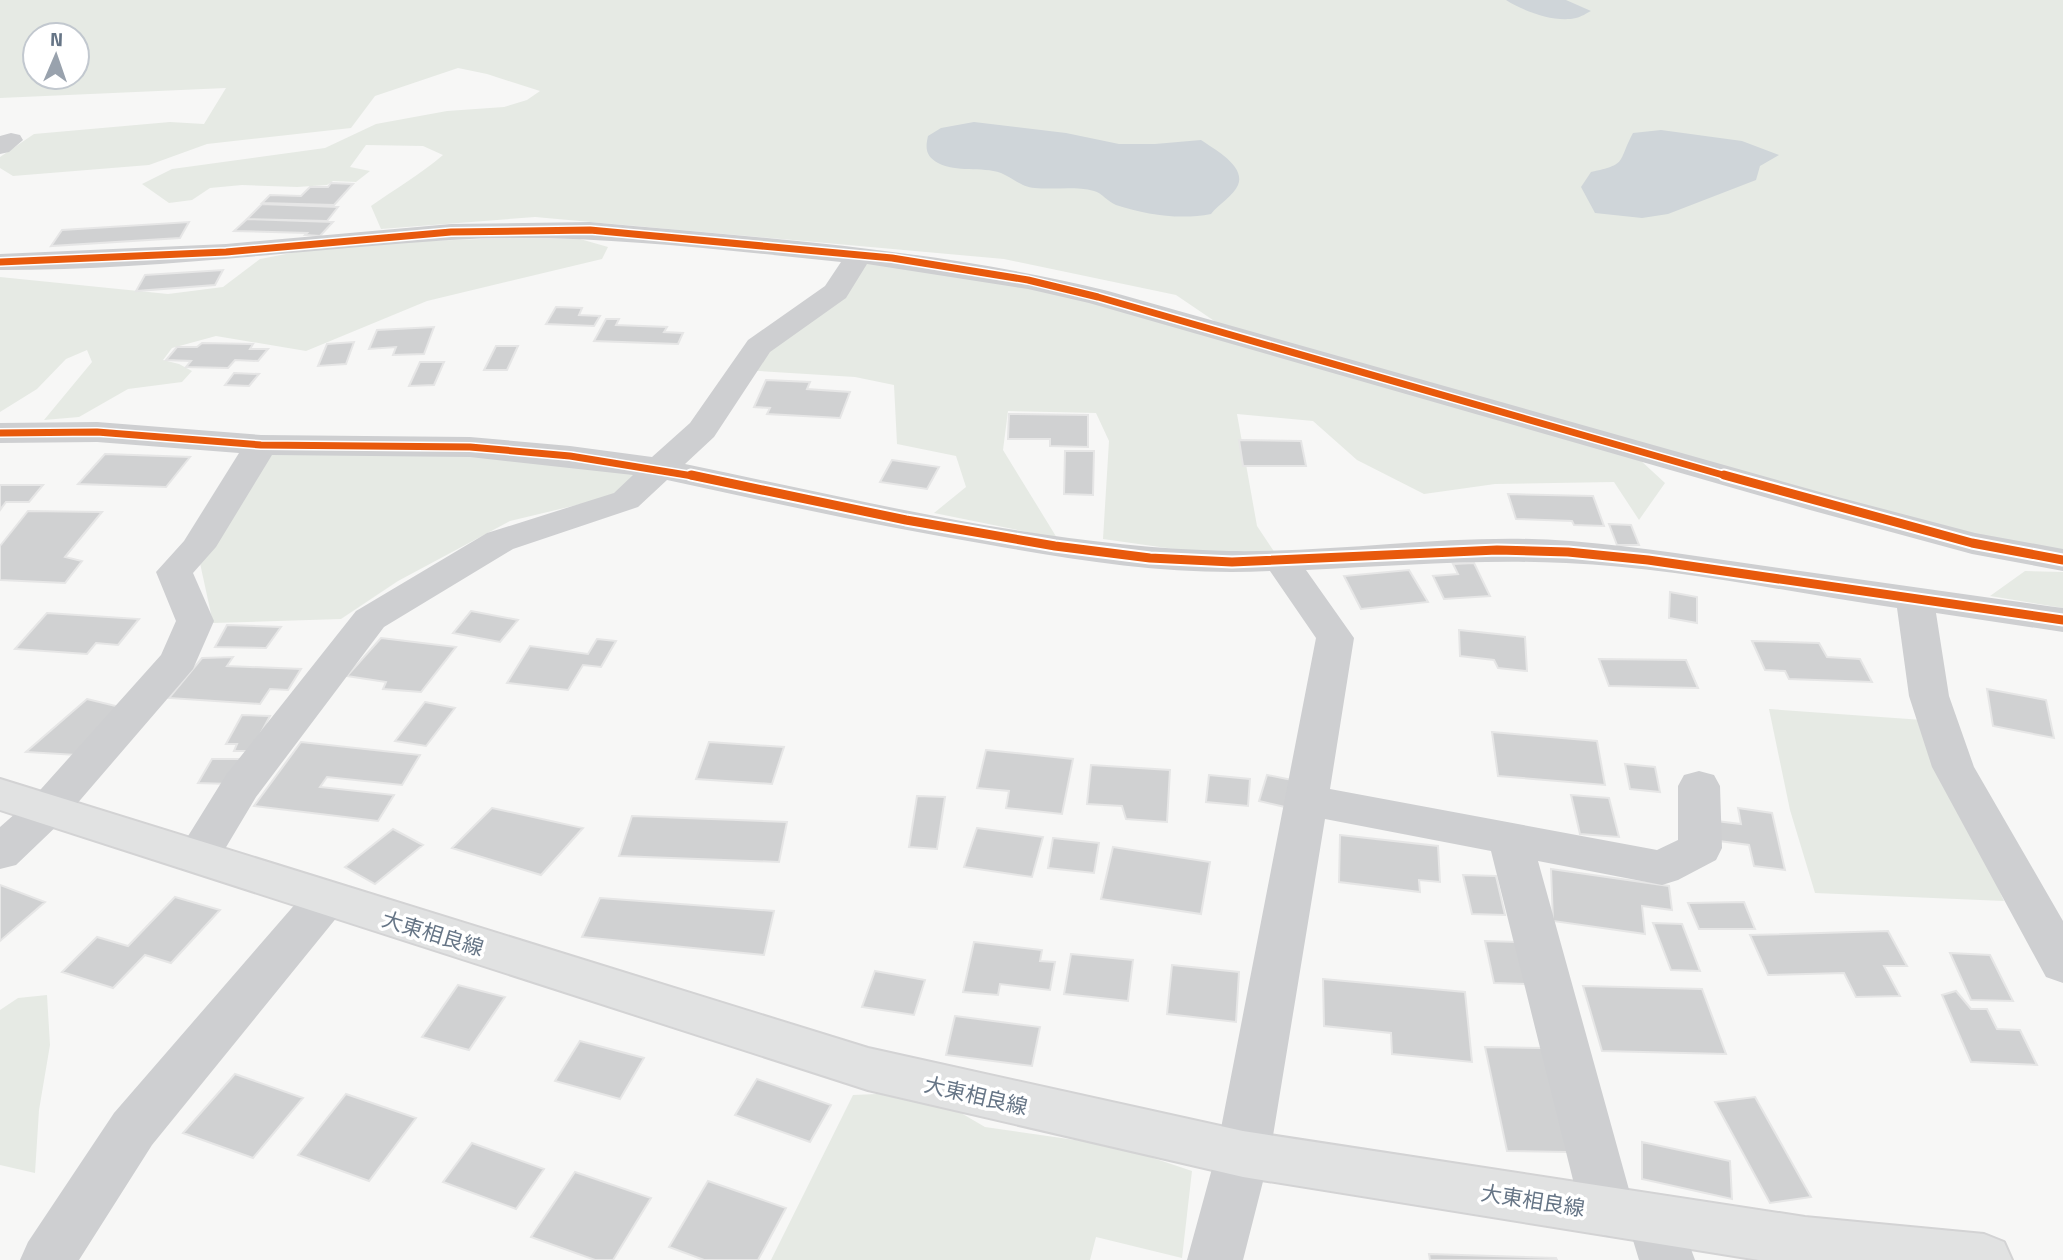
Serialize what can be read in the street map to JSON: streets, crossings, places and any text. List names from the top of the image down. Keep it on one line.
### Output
{"streets":{"main road":["大東相良線"]},"north":"top"}
